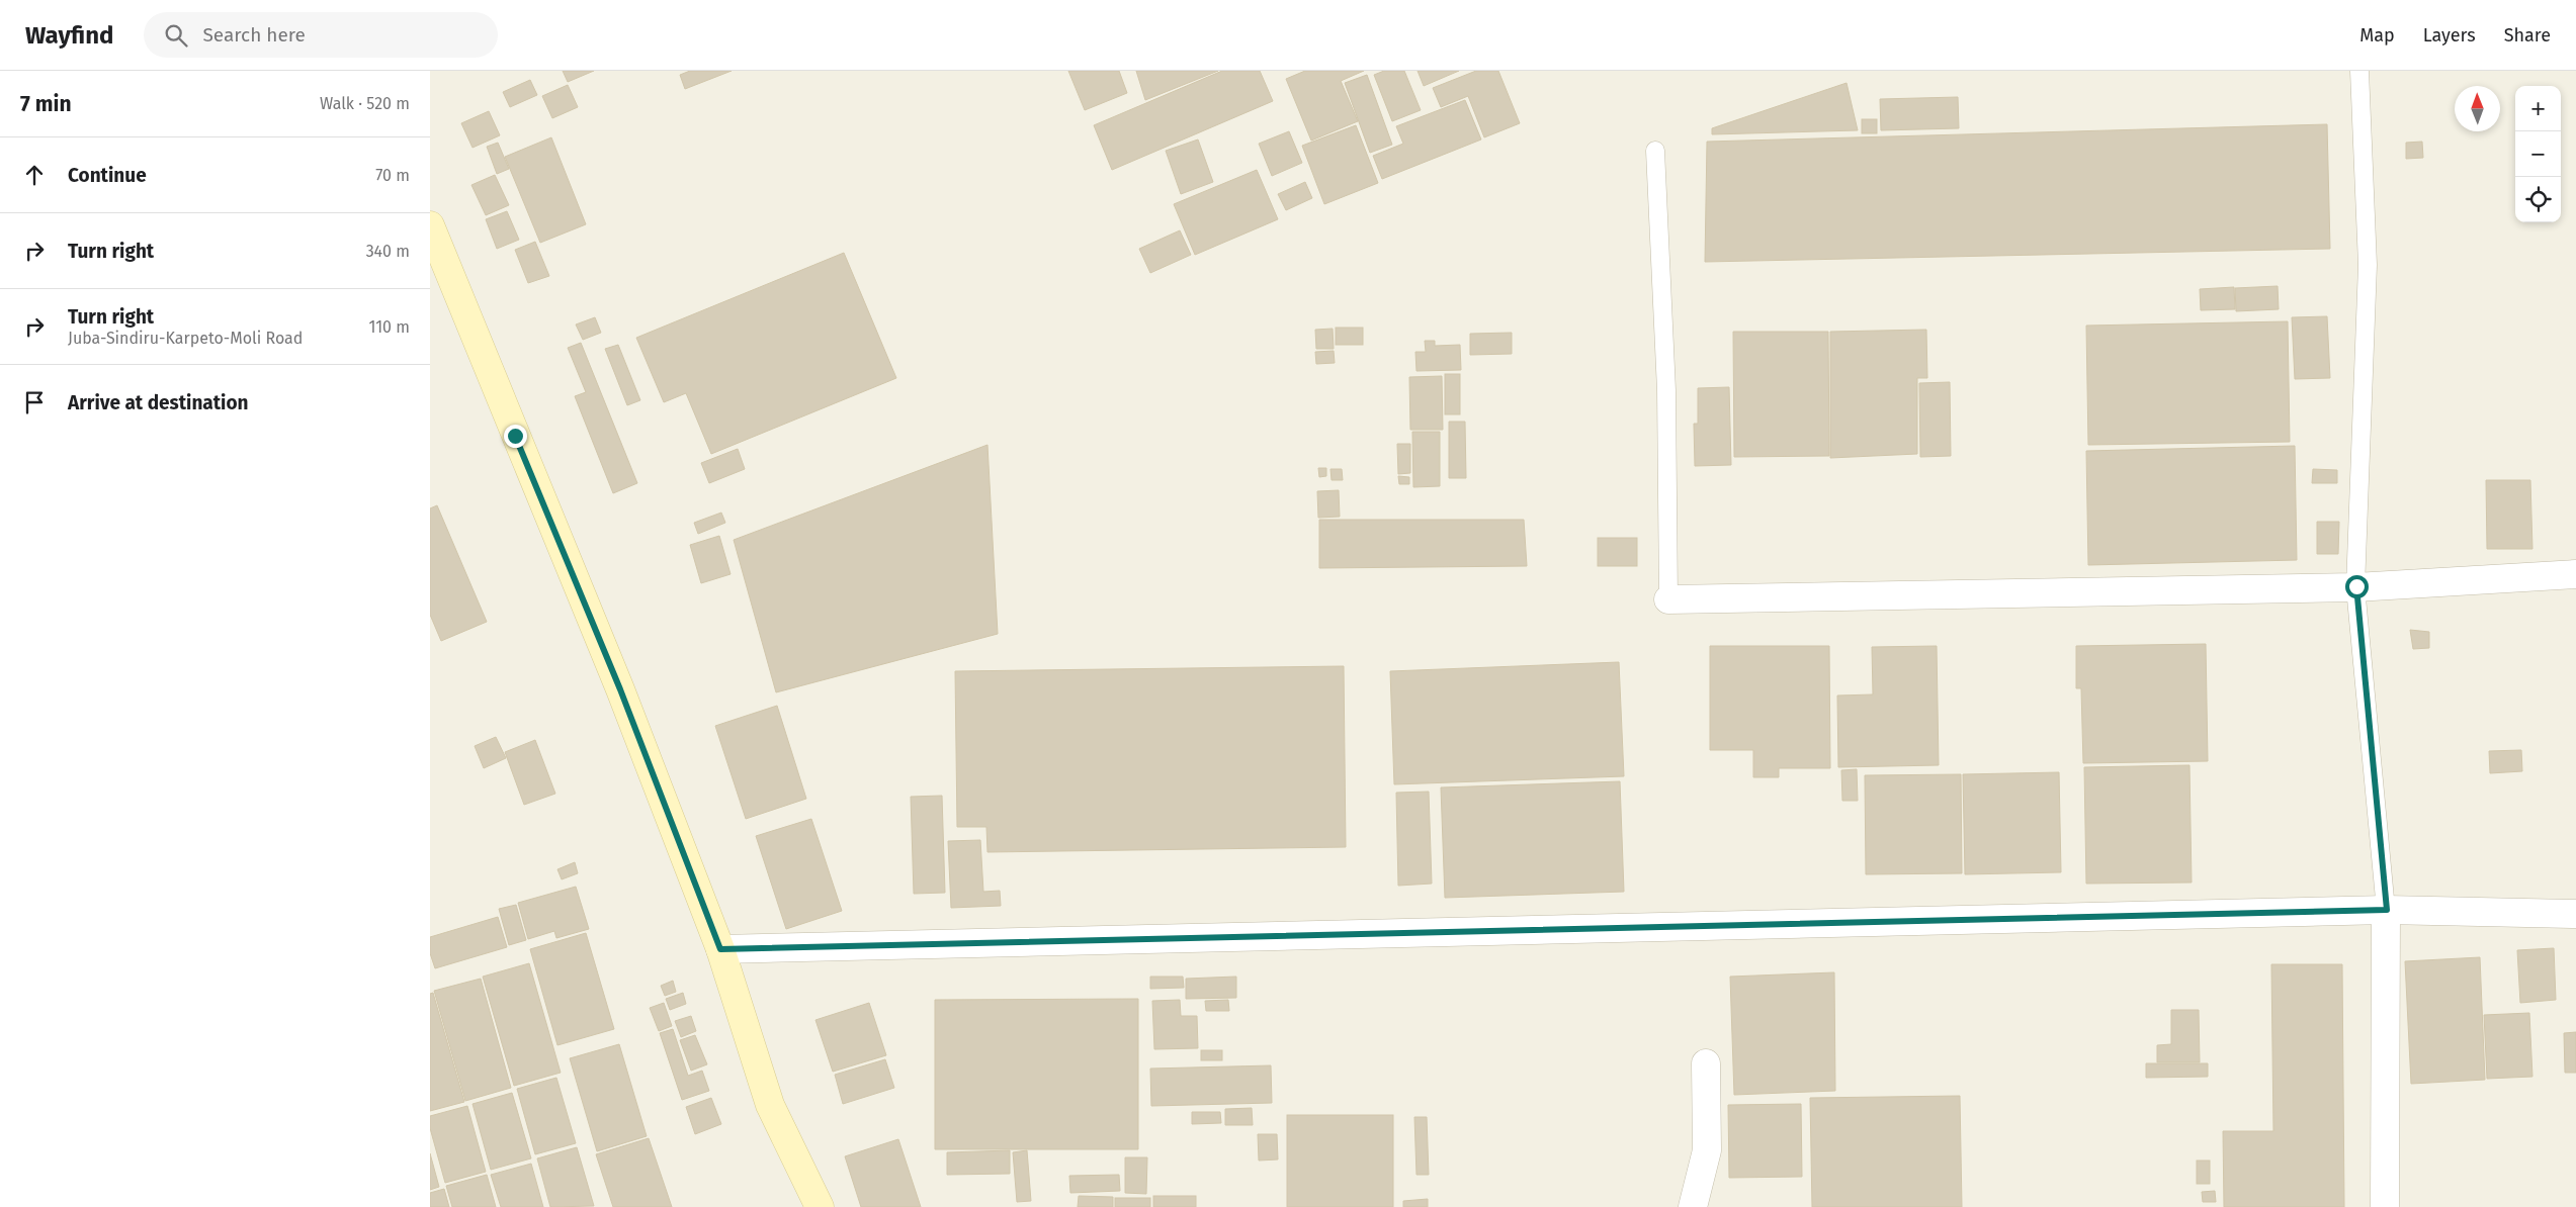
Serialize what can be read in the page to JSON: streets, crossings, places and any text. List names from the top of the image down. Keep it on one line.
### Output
{"north":"top","page":{"header":"Wayfind","search":"Search here","nav":["Map","Layers","Share"],"heading":["7 min","Walk · 520 m"],"map_buttons":["+","−"],"list":[["Continue","70 m"],["Turn right","340 m"],["Turn right","Juba-Sindiru-Karpeto-Moli Road","110 m"],"Arrive at destination"]}}
